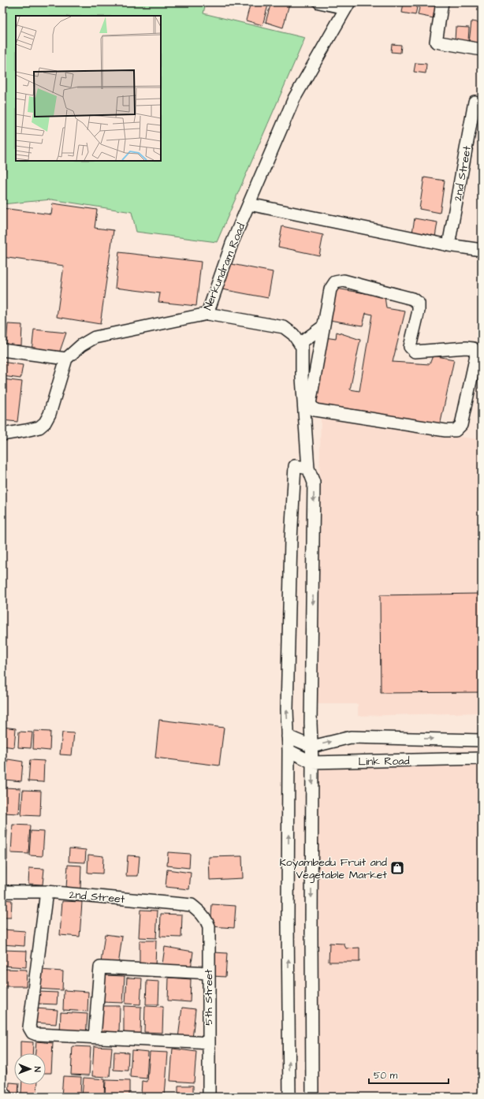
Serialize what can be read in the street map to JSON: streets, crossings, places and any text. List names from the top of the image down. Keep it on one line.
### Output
{"streets":{"street":["2nd Street","Nerkundram Road","Link Road","5th Street"]},"crossings":[["2nd Street","5th Street"]],"places":{"shop":["Koyambedu Fruit and Vegetable Market"]},"scale_bar":"50 m","north":"right"}
